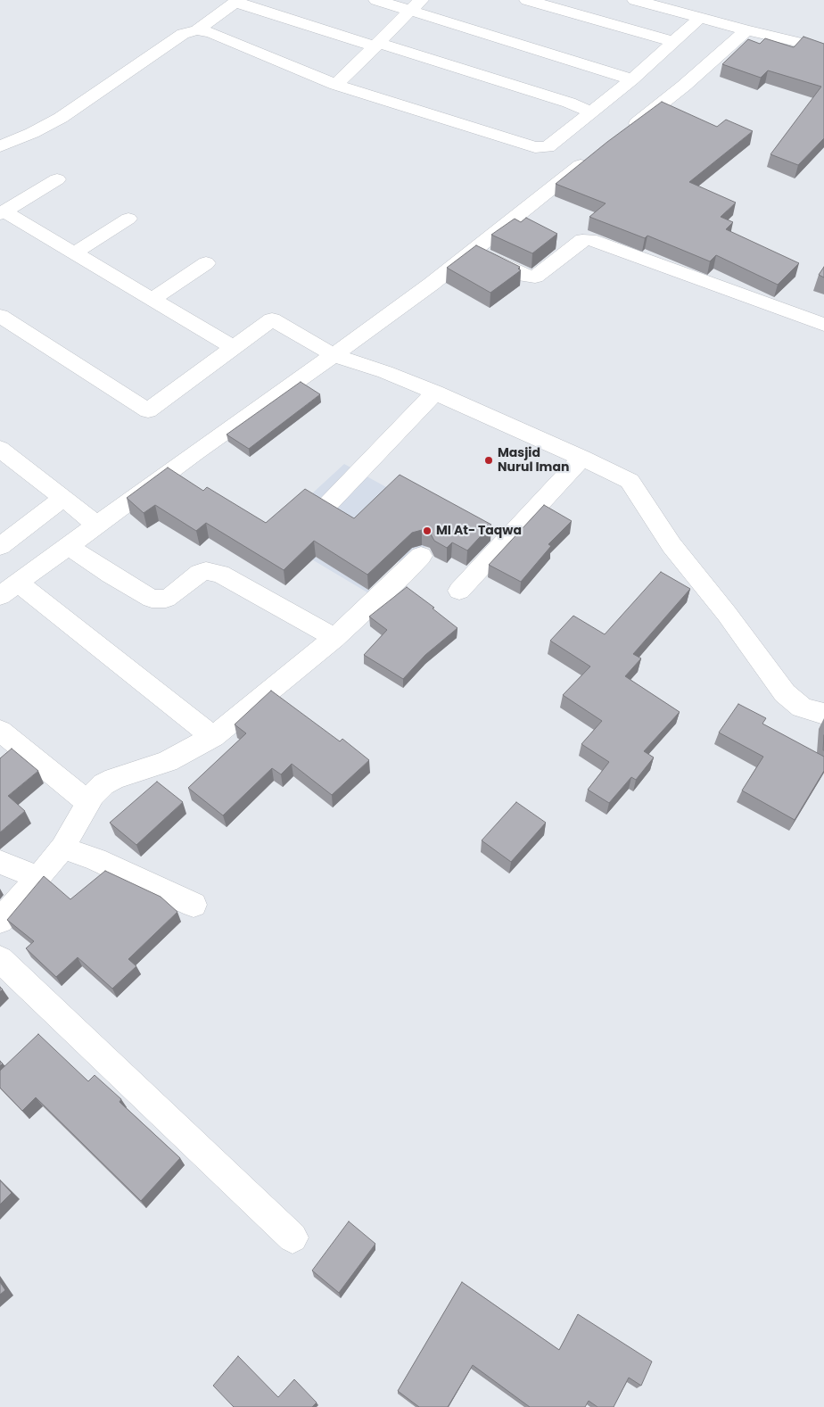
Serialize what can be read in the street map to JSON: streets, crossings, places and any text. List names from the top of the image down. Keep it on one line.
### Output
{"places":["Masjid Nurul Iman","MI At- Taqwa"]}
